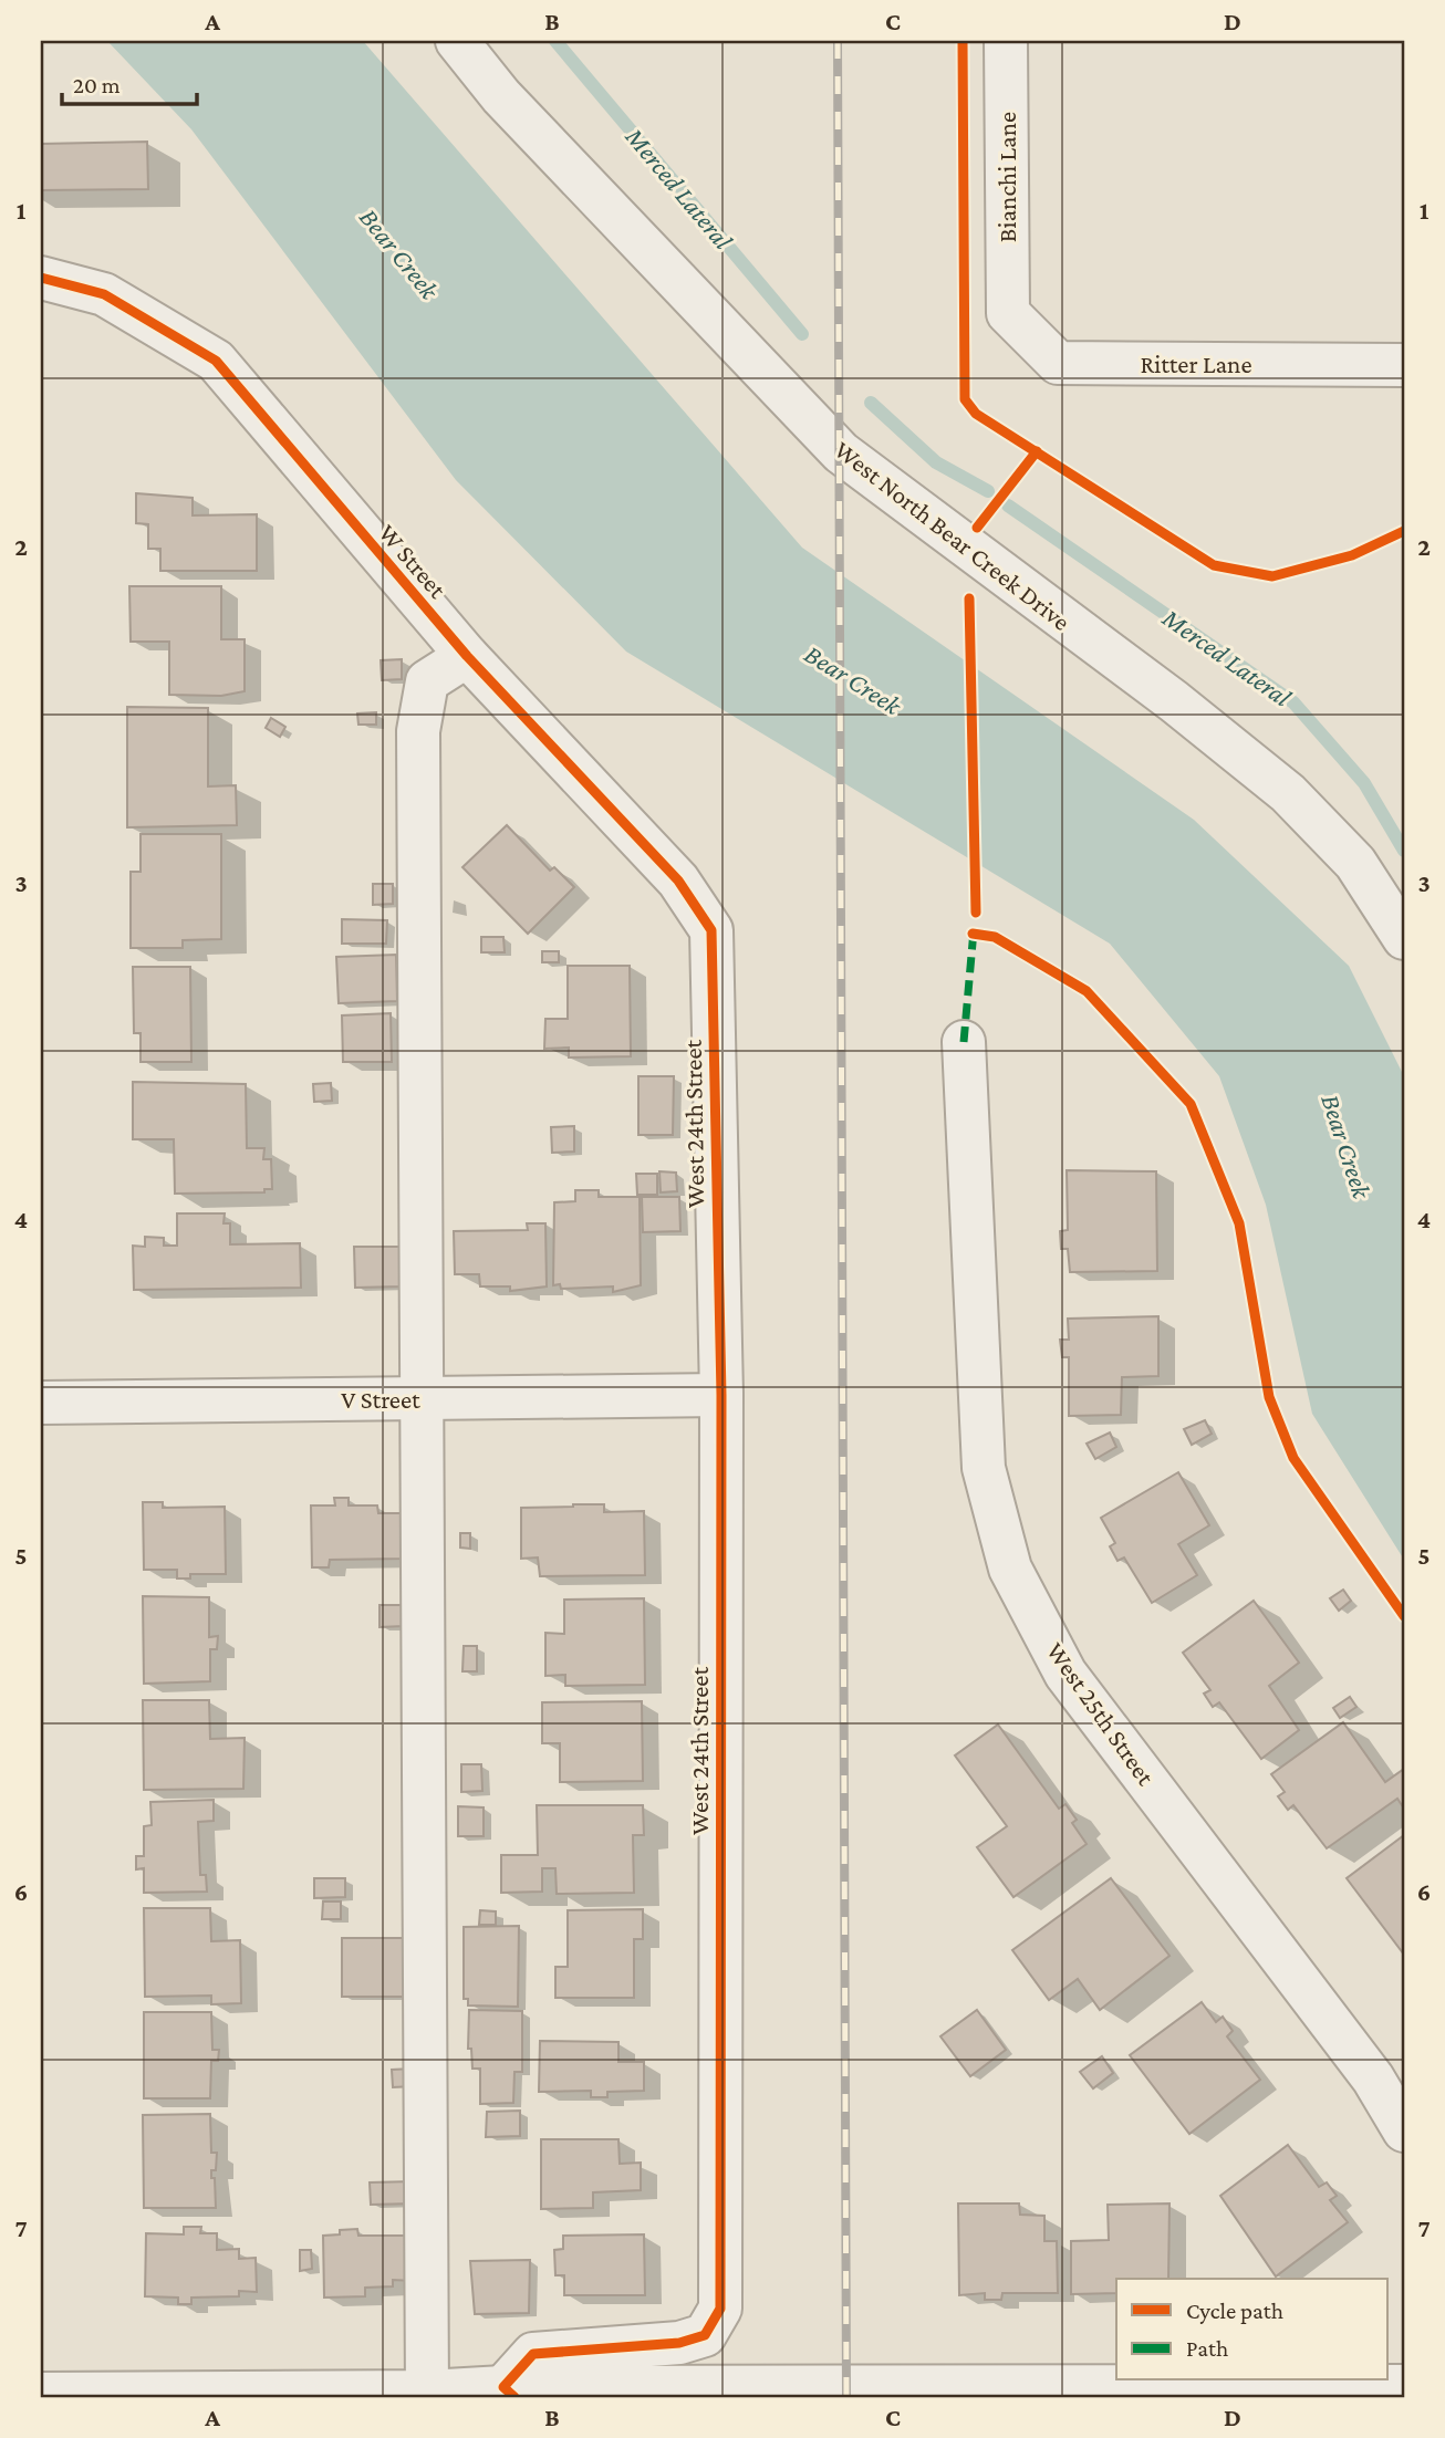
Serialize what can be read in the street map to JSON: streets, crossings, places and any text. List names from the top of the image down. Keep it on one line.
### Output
{"streets":{"street":["Bianchi Lane","Ritter Lane","West North Bear Creek Drive","W Street","West 24th Street","V Street","West 25th Street"]},"crossings":[["Bianchi Lane","Ritter Lane"],["W Street","West 24th Street"],["West 24th Street","V Street"]],"water":["Merced Lateral","Bear Creek"],"legend":["Cycle path","Path"],"scale_bar":"20 m","grid":{"columns":["A","B","C","D"],"rows":["1","2","3","4","5","6","7"]}}
